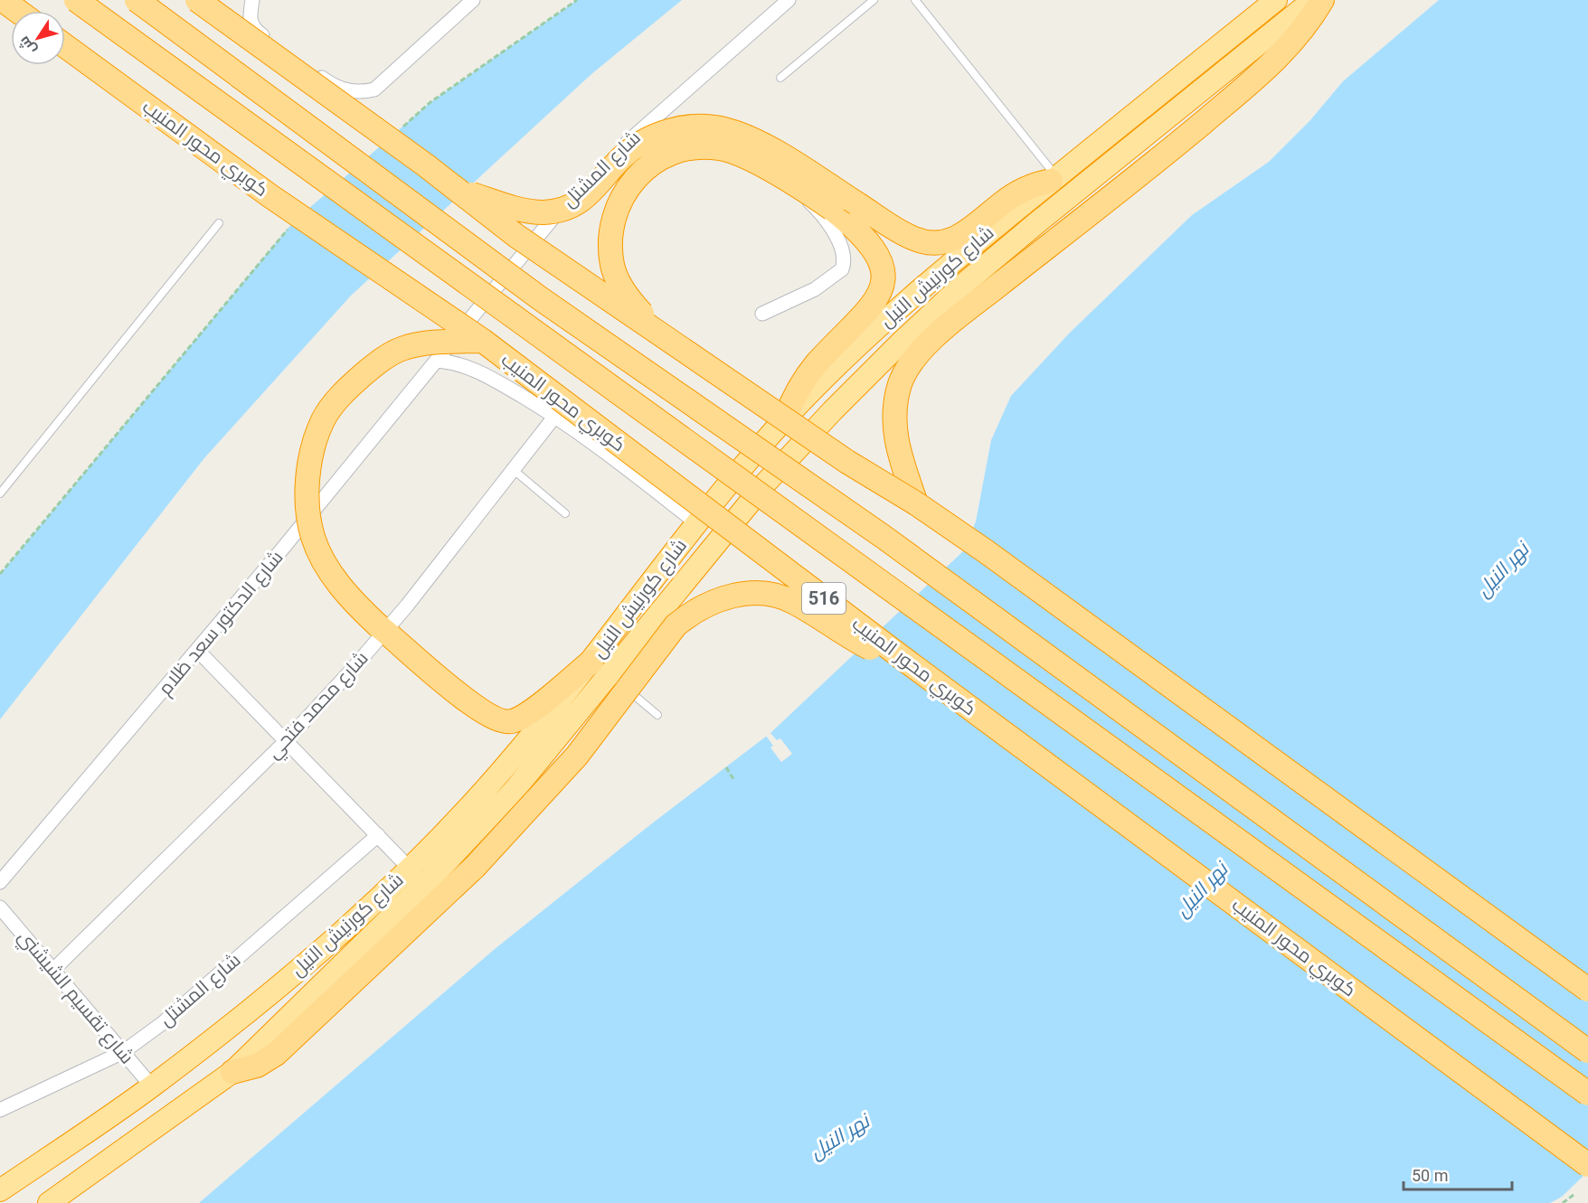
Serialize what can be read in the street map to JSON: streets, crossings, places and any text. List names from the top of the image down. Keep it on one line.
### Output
{"streets":{"highway":["كوبري محور المنيب","شارع كورنيش النيل","516"],"street":["شارع المشتل","شارع الدكتور سعد ظلام","شارع محمد فتحي","شارع تقسيم الشيشني"]},"crossings":[["شارع المشتل","شارع الدكتور سعد ظلام"],["شارع المشتل","شارع تقسيم الشيشني"],["شارع كورنيش النيل","شارع تقسيم الشيشني"],["شارع محمد فتحي","شارع تقسيم الشيشني"]],"water":["نهر النيل"],"scale_bar":"50 m","north":"bottom left"}
